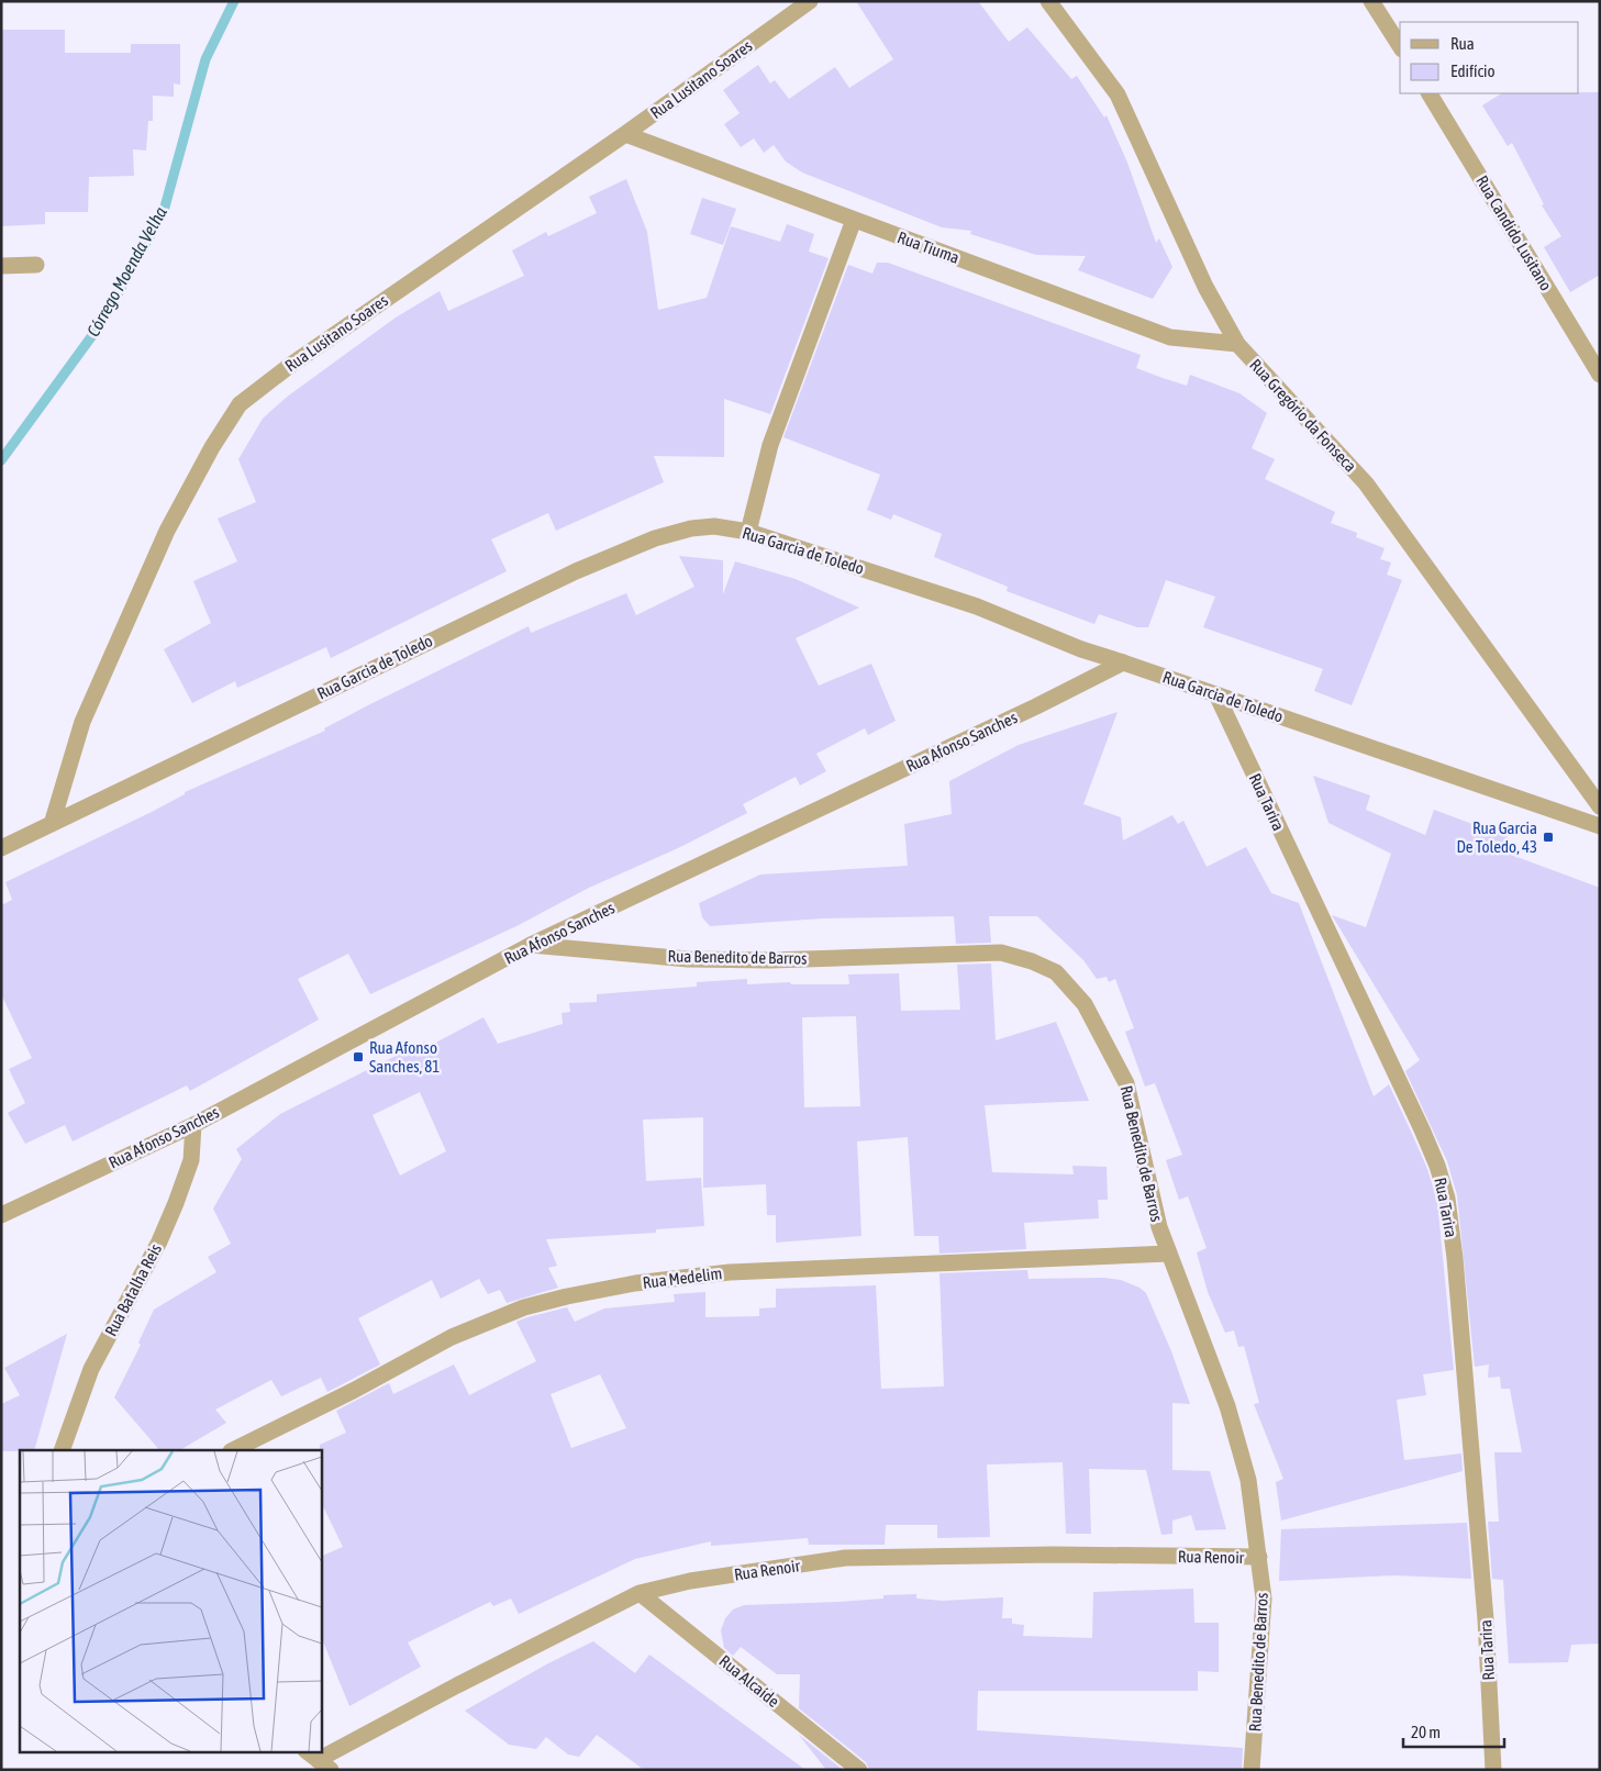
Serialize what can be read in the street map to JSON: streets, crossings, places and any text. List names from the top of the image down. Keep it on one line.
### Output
{"streets":{"street":["Rua Lusitano Soares","Rua Candido Lusitano","Rua Tiuma","Rua Gregório da Fonseca","Rua Garcia de Toledo","Rua Afonso Sanches","Rua Tarira","Rua Benedito de Barros","Rua Medelim","Rua Batalha Reis","Rua Renoir","Rua Alcaíde"]},"crossings":[["Rua Lusitano Soares","Rua Tiuma"],["Rua Lusitano Soares","Rua Garcia de Toledo"],["Rua Tiuma","Rua Gregório da Fonseca"],["Rua Garcia de Toledo","Rua Afonso Sanches"],["Rua Garcia de Toledo","Rua Tarira"],["Rua Afonso Sanches","Rua Benedito de Barros"],["Rua Afonso Sanches","Rua Batalha Reis"],["Rua Benedito de Barros","Rua Medelim"],["Rua Benedito de Barros","Rua Renoir"],["Rua Renoir","Rua Alcaíde"]],"water":["Córrego Moenda Velha"],"places":{"transit":["Rua Garcia De Toledo, 43","Rua Afonso Sanches, 81"]},"legend":["Rua","Edifício"],"scale_bar":"20 m"}
